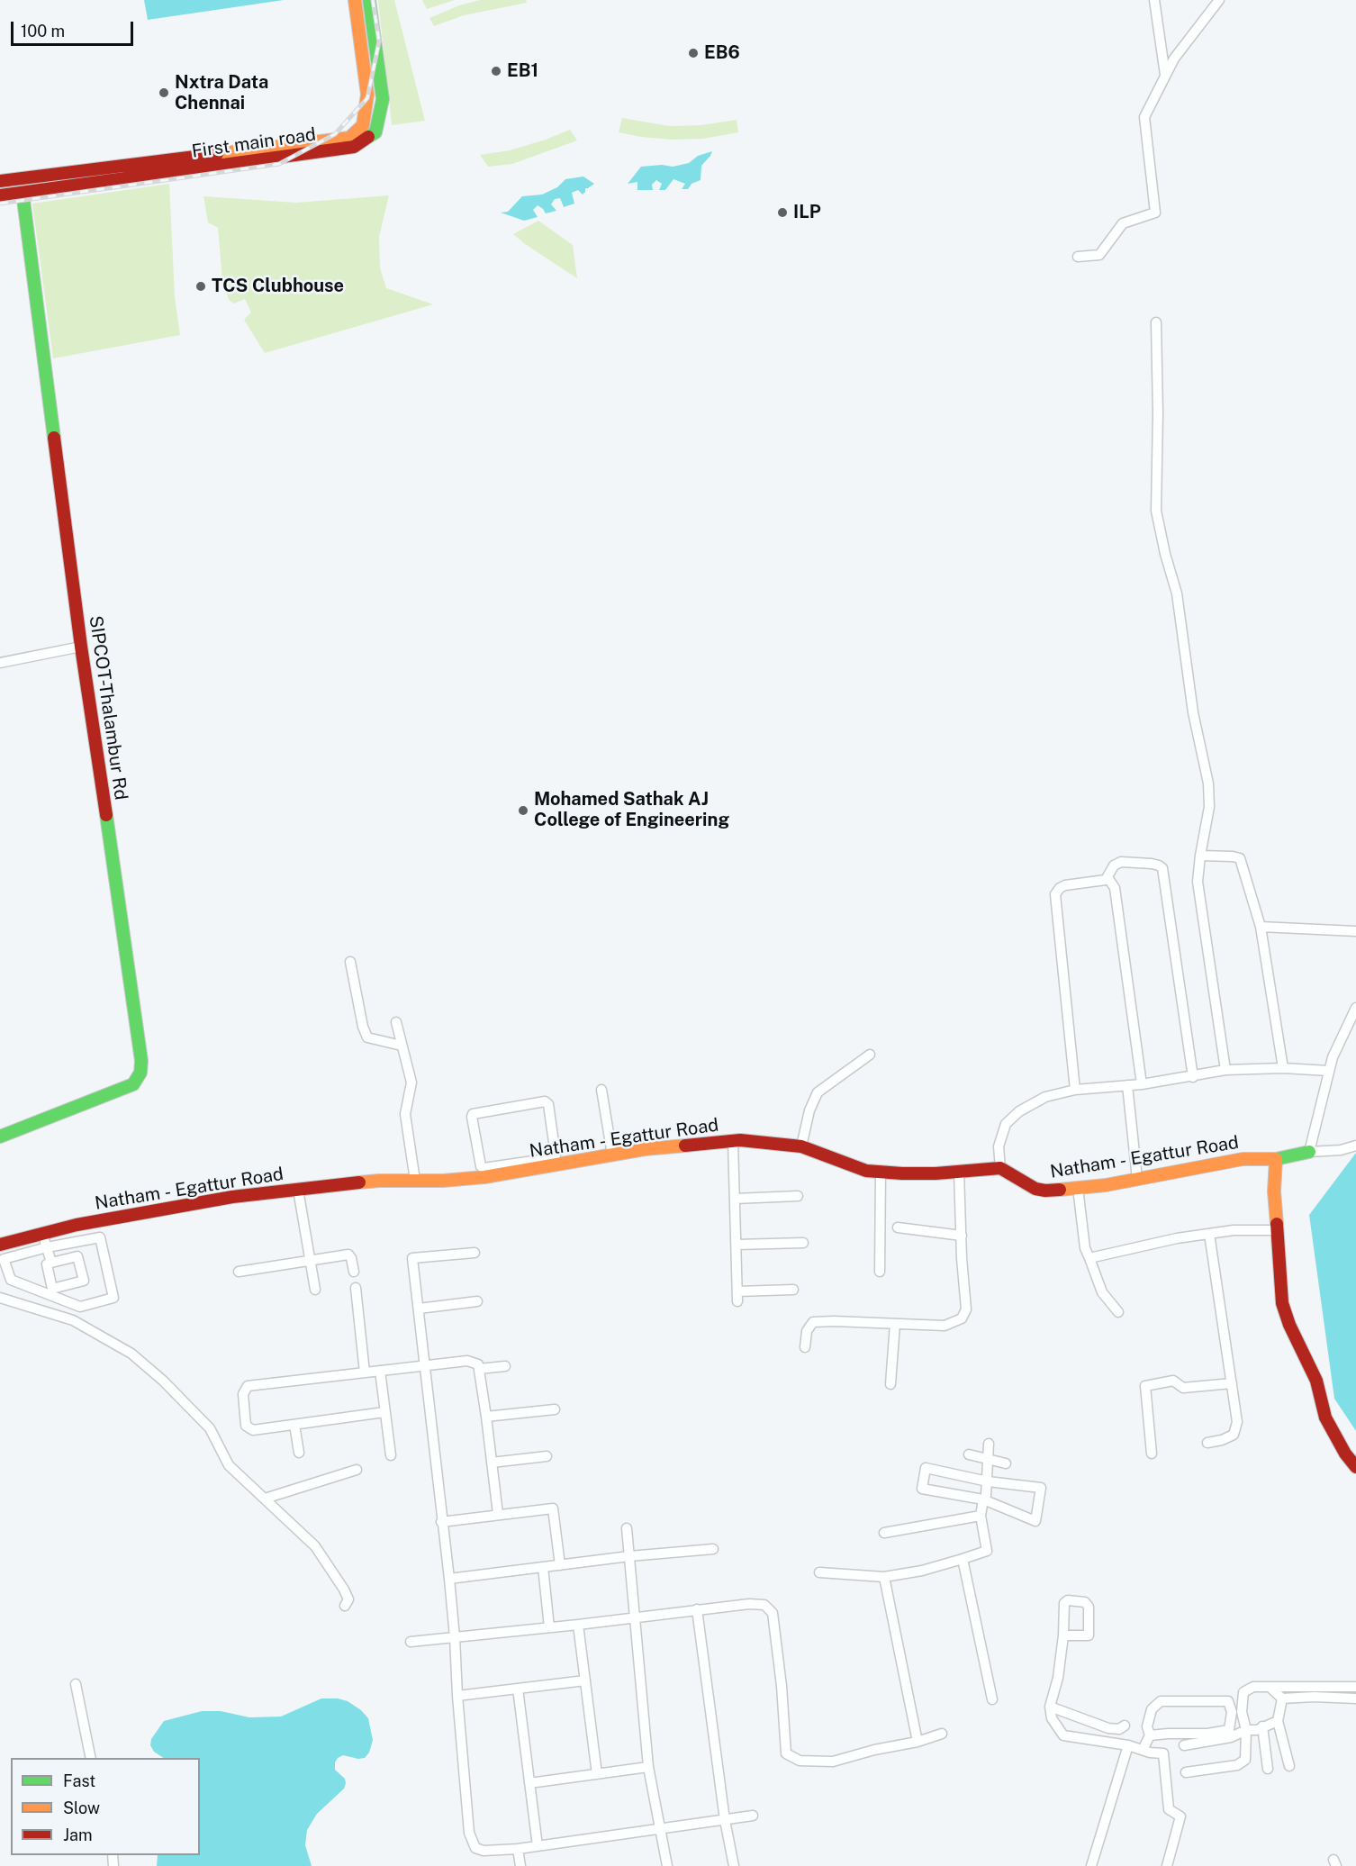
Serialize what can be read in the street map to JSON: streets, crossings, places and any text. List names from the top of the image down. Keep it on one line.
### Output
{"streets":{"street":["First main road","SIPCOT-Thalambur Rd","Natham - Egattur Road"]},"crossings":[["First main road","SIPCOT-Thalambur Rd"]],"places":["EB6","EB1","Nxtra Data Chennai","ILP","TCS Clubhouse","Mohamed Sathak AJ College of Engineering"],"legend":["Fast","Slow","Jam"],"scale_bar":"100 m"}
